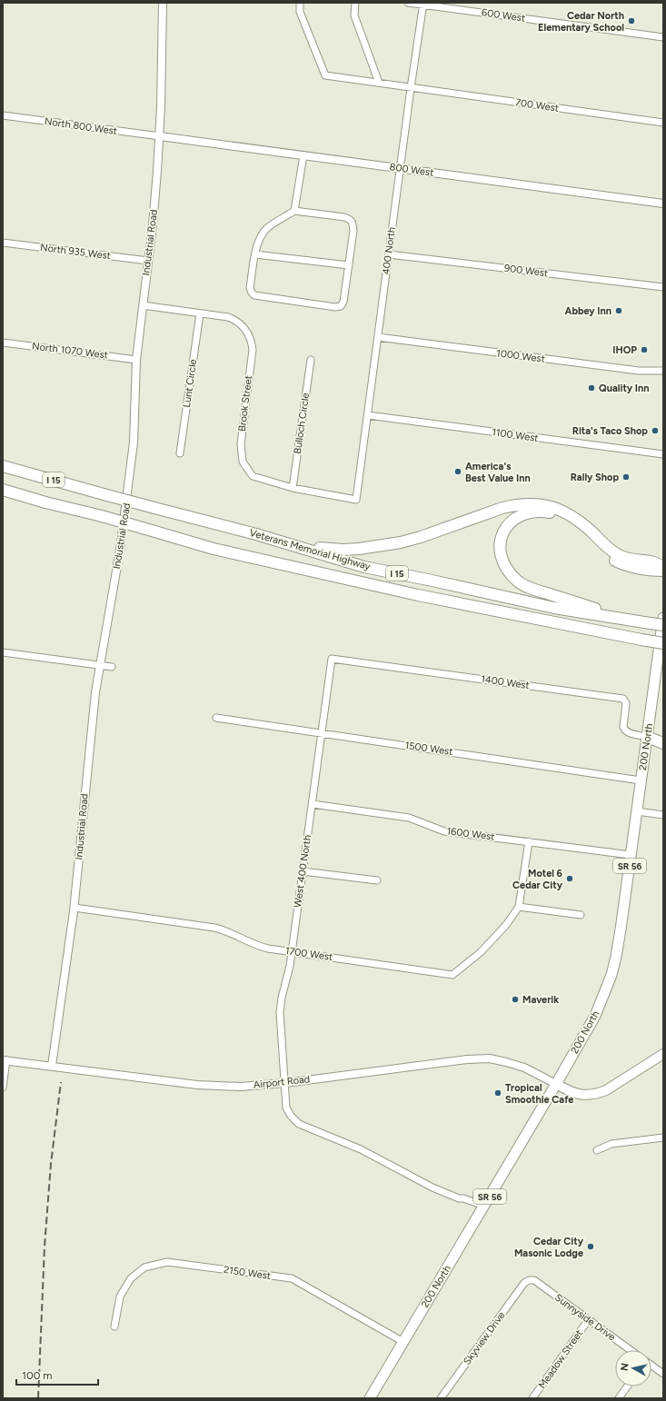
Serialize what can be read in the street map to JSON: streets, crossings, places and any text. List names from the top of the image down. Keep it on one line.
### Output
{"streets":{"highway":["I 15","Veterans Memorial Highway"],"main road":["200 North","SR 56"],"street":["600 West","700 West","North 800 West","800 West","Industrial Road","400 North","North 935 West","900 West","North 1070 West","1000 West","Lunt Circle","Brook Street","Bulloch Circle","1100 West","1400 West","1500 West","1600 West","West 400 North","1700 West","Airport Road","2150 West","Sunnyside Drive","Skyview Drive","Meadow Street"]},"crossings":[["600 West","400 North"],["700 West","400 North"],["North 800 West","800 West"],["North 800 West","Industrial Road"],["800 West","Industrial Road"],["800 West","400 North"],["Industrial Road","North 935 West"],["Industrial Road","North 1070 West"],["Industrial Road","Brook Street"],["Industrial Road","1700 West"],["Industrial Road","Airport Road"],["400 North","900 West"],["400 North","1000 West"],["400 North","Brook Street"],["400 North","1100 West"],["Lunt Circle","Brook Street"],["Brook Street","Bulloch Circle"],["1400 West","200 North"],["1400 West","West 400 North"],["200 North","1500 West"],["200 North","1600 West"],["200 North","West 400 North"],["200 North","Airport Road"],["200 North","2150 West"],["1500 West","West 400 North"],["1600 West","West 400 North"],["1600 West","1700 West"],["West 400 North","1700 West"],["West 400 North","Airport Road"],["Sunnyside Drive","Skyview Drive"],["Sunnyside Drive","Meadow Street"]],"places":["Cedar North Elementary School","Abbey Inn","IHOP","Quality Inn","Rita's Taco Shop","America's Best Value Inn","Rally Shop","Motel 6 Cedar City","Maverik","Tropical Smoothie Cafe","Cedar City Masonic Lodge"],"scale_bar":"100 m","north":"left"}
